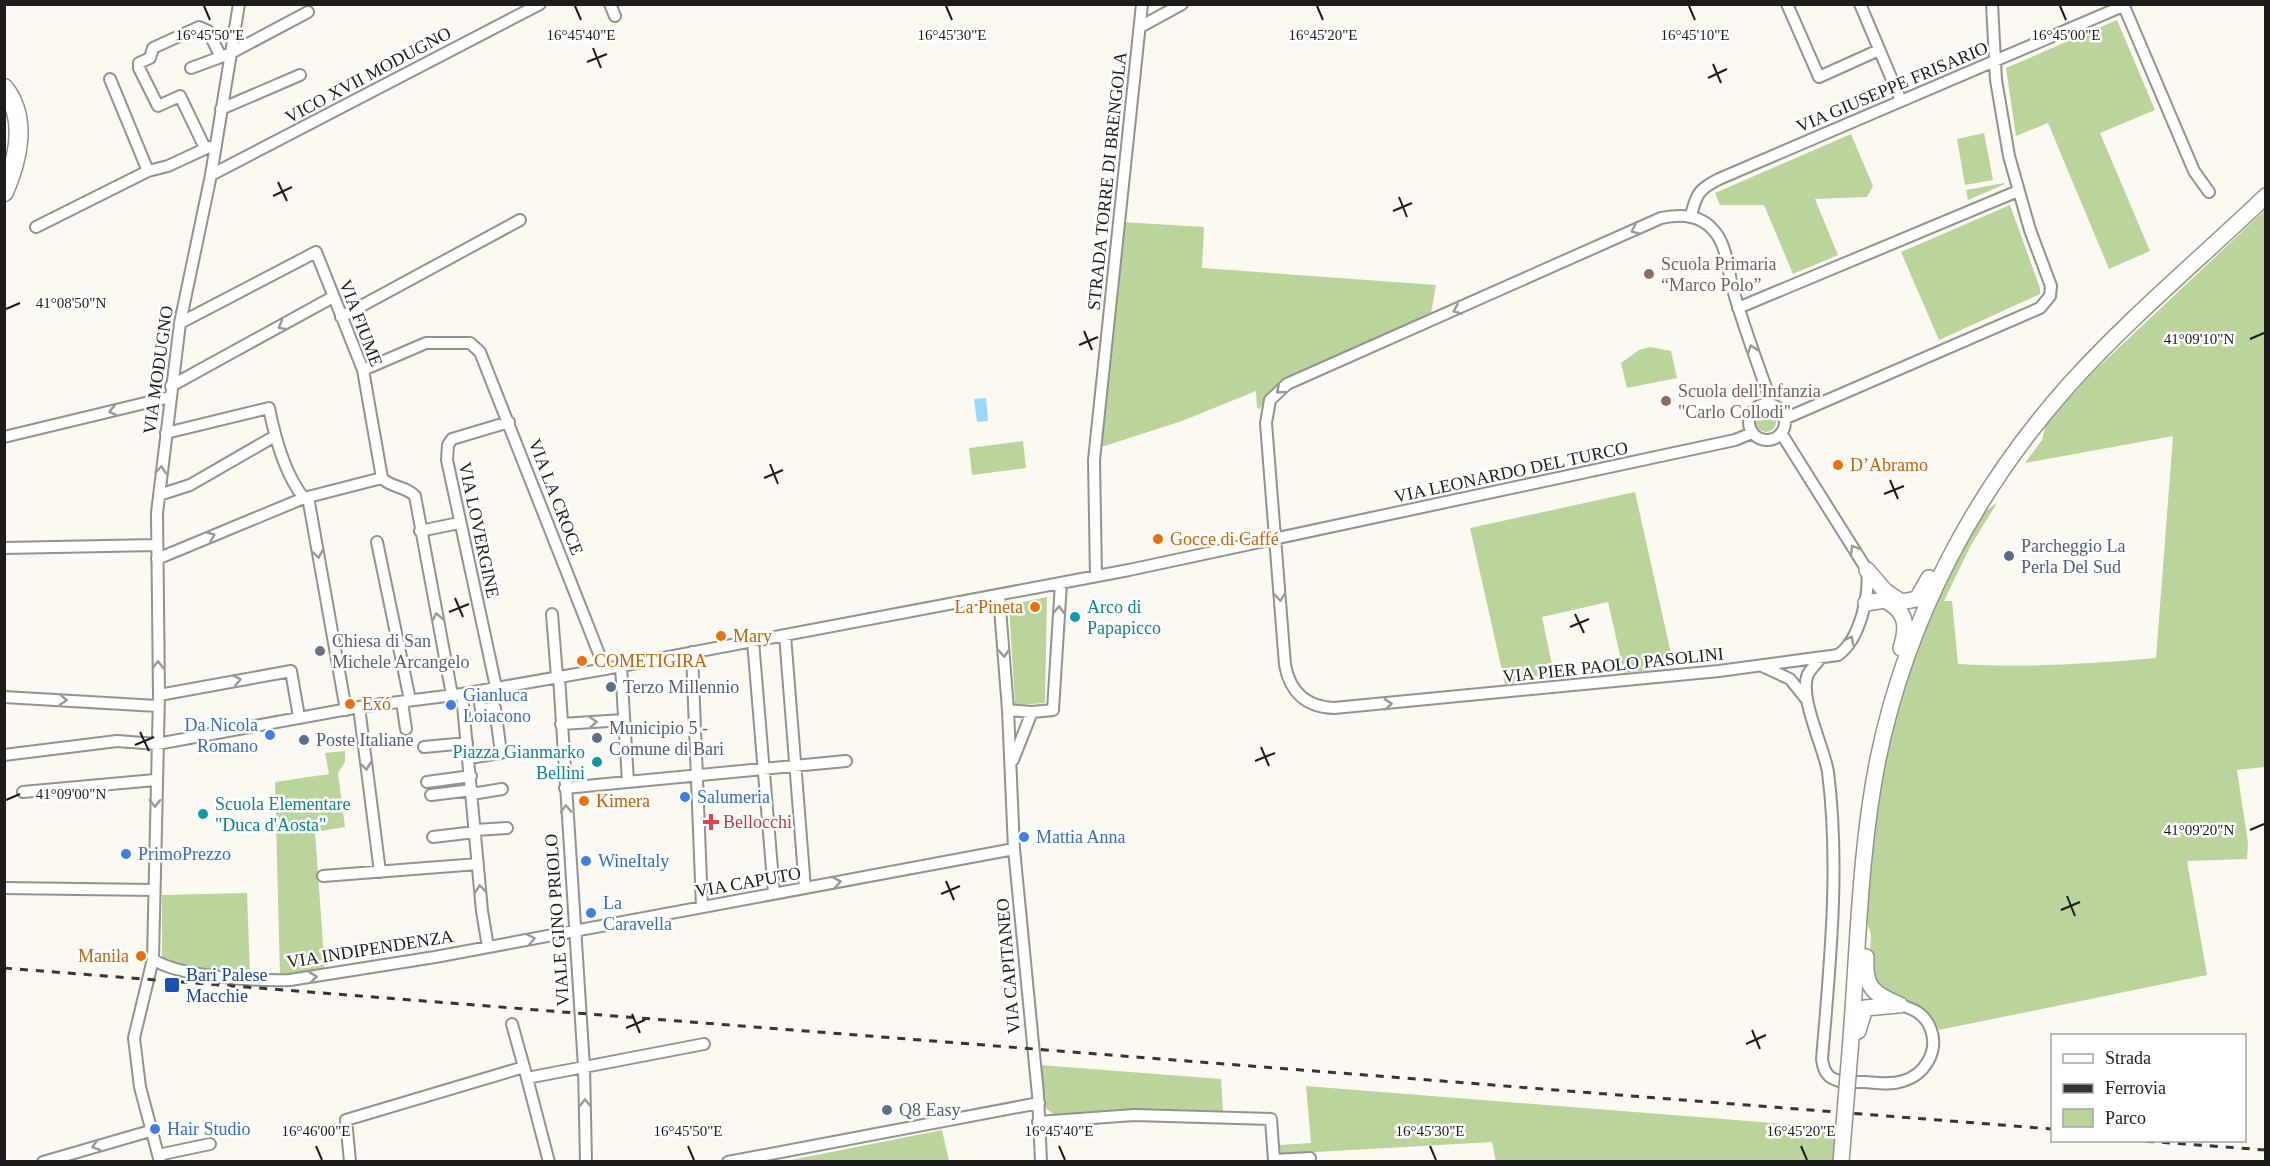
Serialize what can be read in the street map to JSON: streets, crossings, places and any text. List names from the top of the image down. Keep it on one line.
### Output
{"streets":{"street":["VICO XVII MODUGNO","VIA GIUSEPPE FRISARIO","STRADA TORRE DI BRENGOLA","VIA FIUME","VIA MODUGNO","VIA LEONARDO DEL TURCO","VIA LA CROCE","VIA LOVERGINE","VIA PIER PAOLO PASOLINI","VIA CAPUTO","VIALE GINO PRIOLO","VIA INDIPENDENZA","VIA CAPITANEO"]},"crossings":[["VICO XVII MODUGNO","VIA MODUGNO"],["VIA GIUSEPPE FRISARIO","VIA PIER PAOLO PASOLINI"],["STRADA TORRE DI BRENGOLA","VIA LEONARDO DEL TURCO"],["VIA FIUME","VIA MODUGNO"],["VIA FIUME","VIA LA CROCE"],["VIA MODUGNO","VIA LEONARDO DEL TURCO"],["VIA MODUGNO","VIA INDIPENDENZA"],["VIA LEONARDO DEL TURCO","VIA LA CROCE"],["VIA LEONARDO DEL TURCO","VIA LOVERGINE"],["VIA LEONARDO DEL TURCO","VIA PIER PAOLO PASOLINI"],["VIA LEONARDO DEL TURCO","VIALE GINO PRIOLO"],["VIA LEONARDO DEL TURCO","VIA CAPITANEO"],["VIA LA CROCE","VIA LOVERGINE"],["VIA CAPUTO","VIALE GINO PRIOLO"],["VIA CAPUTO","VIA INDIPENDENZA"],["VIA CAPUTO","VIA CAPITANEO"]],"one_way":["VIA CAPUTO"],"places":{"other":["Scuola Primaria “Marco Polo”","Scuola dell'Infanzia \"Carlo Collodi\"","D’Abramo","Gocce di Caffé","Parcheggio La Perla Del Sud","La Pineta","Arco di Papapicco","Mary","Chiesa di San Michele Arcangelo","COMETIGIRA","Terzo Millennio","Exó","Gianluca Loiacono","Da Nicola Romano","Municipio 5 - Comune di Bari","Poste Italiane","Piazza Gianmarko Bellini","Salumeria","Kimera","Scuola Elementare \"Duca d'Aosta\"","Mattia Anna","PrimoPrezzo","WineItaly","La Caravella","Manila","Q8 Easy","Hair Studio"],"health":["Bellocchi"],"transit":["Bari Palese Macchie"]},"legend":["Strada","Ferrovia","Parco"],"coordinates":["16°45'50\"E","16°45'40\"E","16°45'30\"E","16°45'20\"E","16°45'10\"E","16°45'00\"E","41°08'50\"N","41°09'10\"N","41°09'00\"N","41°09'20\"N","16°46'00\"E"]}
